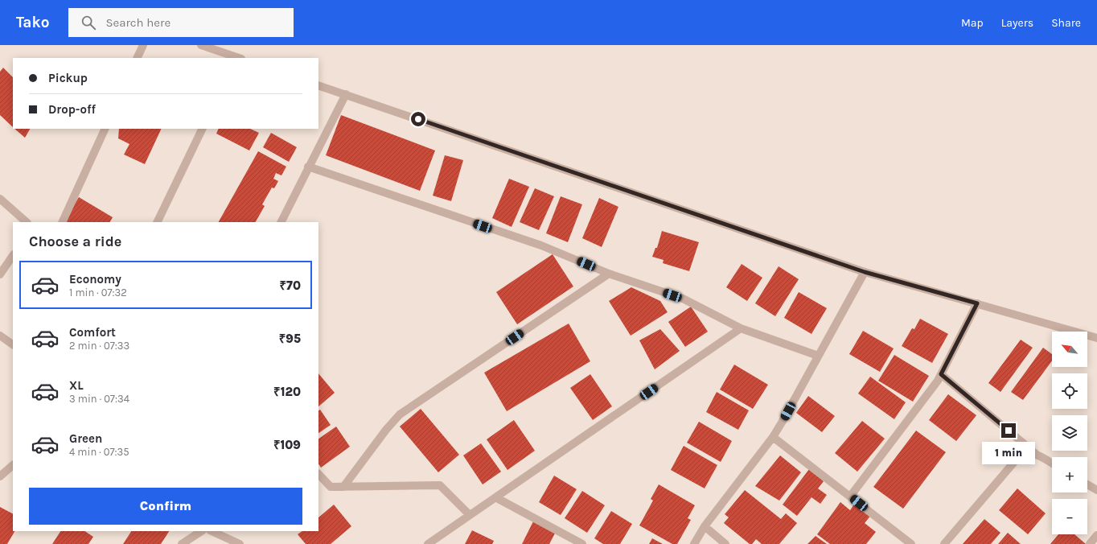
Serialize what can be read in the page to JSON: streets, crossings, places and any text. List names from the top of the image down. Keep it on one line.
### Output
{"north":"top left","page":{"header":"Tako","search":"Search here","nav":["Map","Layers","Share"],"banner":["Pickup","Drop-off"],"heading":"Choose a ride","list":[{"name":"Economy","note":"1 min · 07:32","value":"₹70"},{"name":"Comfort","note":"2 min · 07:33","value":"₹95"},{"name":"XL","note":"3 min · 07:34","value":"₹120"},{"name":"Green","note":"4 min · 07:35","value":"₹109"}],"map_buttons":["+","−"],"bubble":"1 min","buttons":"Confirm"}}
